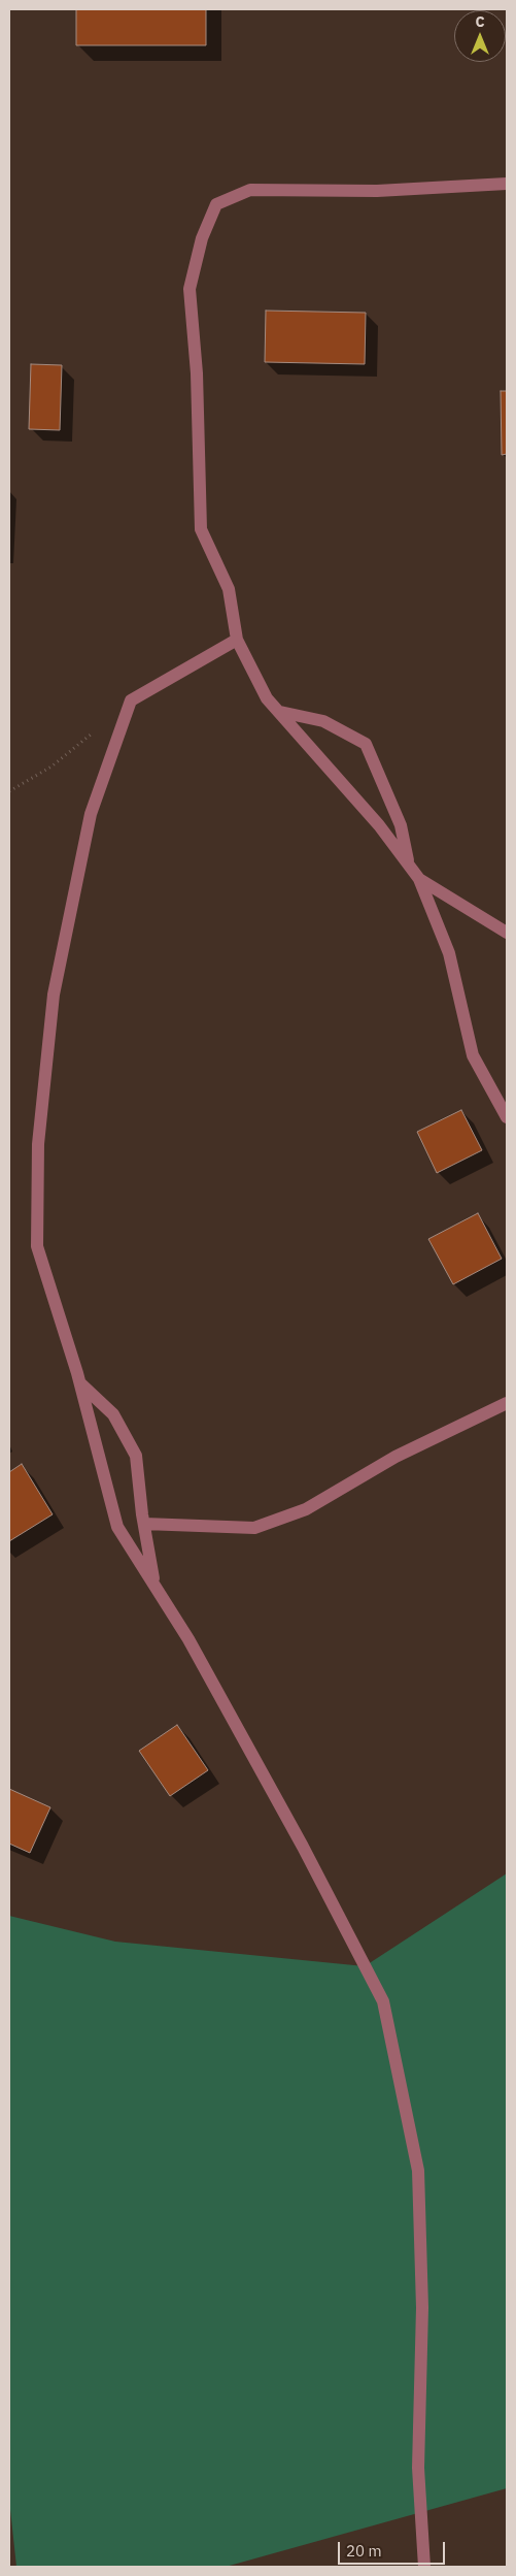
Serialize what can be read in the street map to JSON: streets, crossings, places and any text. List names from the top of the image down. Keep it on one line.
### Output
{"scale_bar":"20 m","north":"top"}
